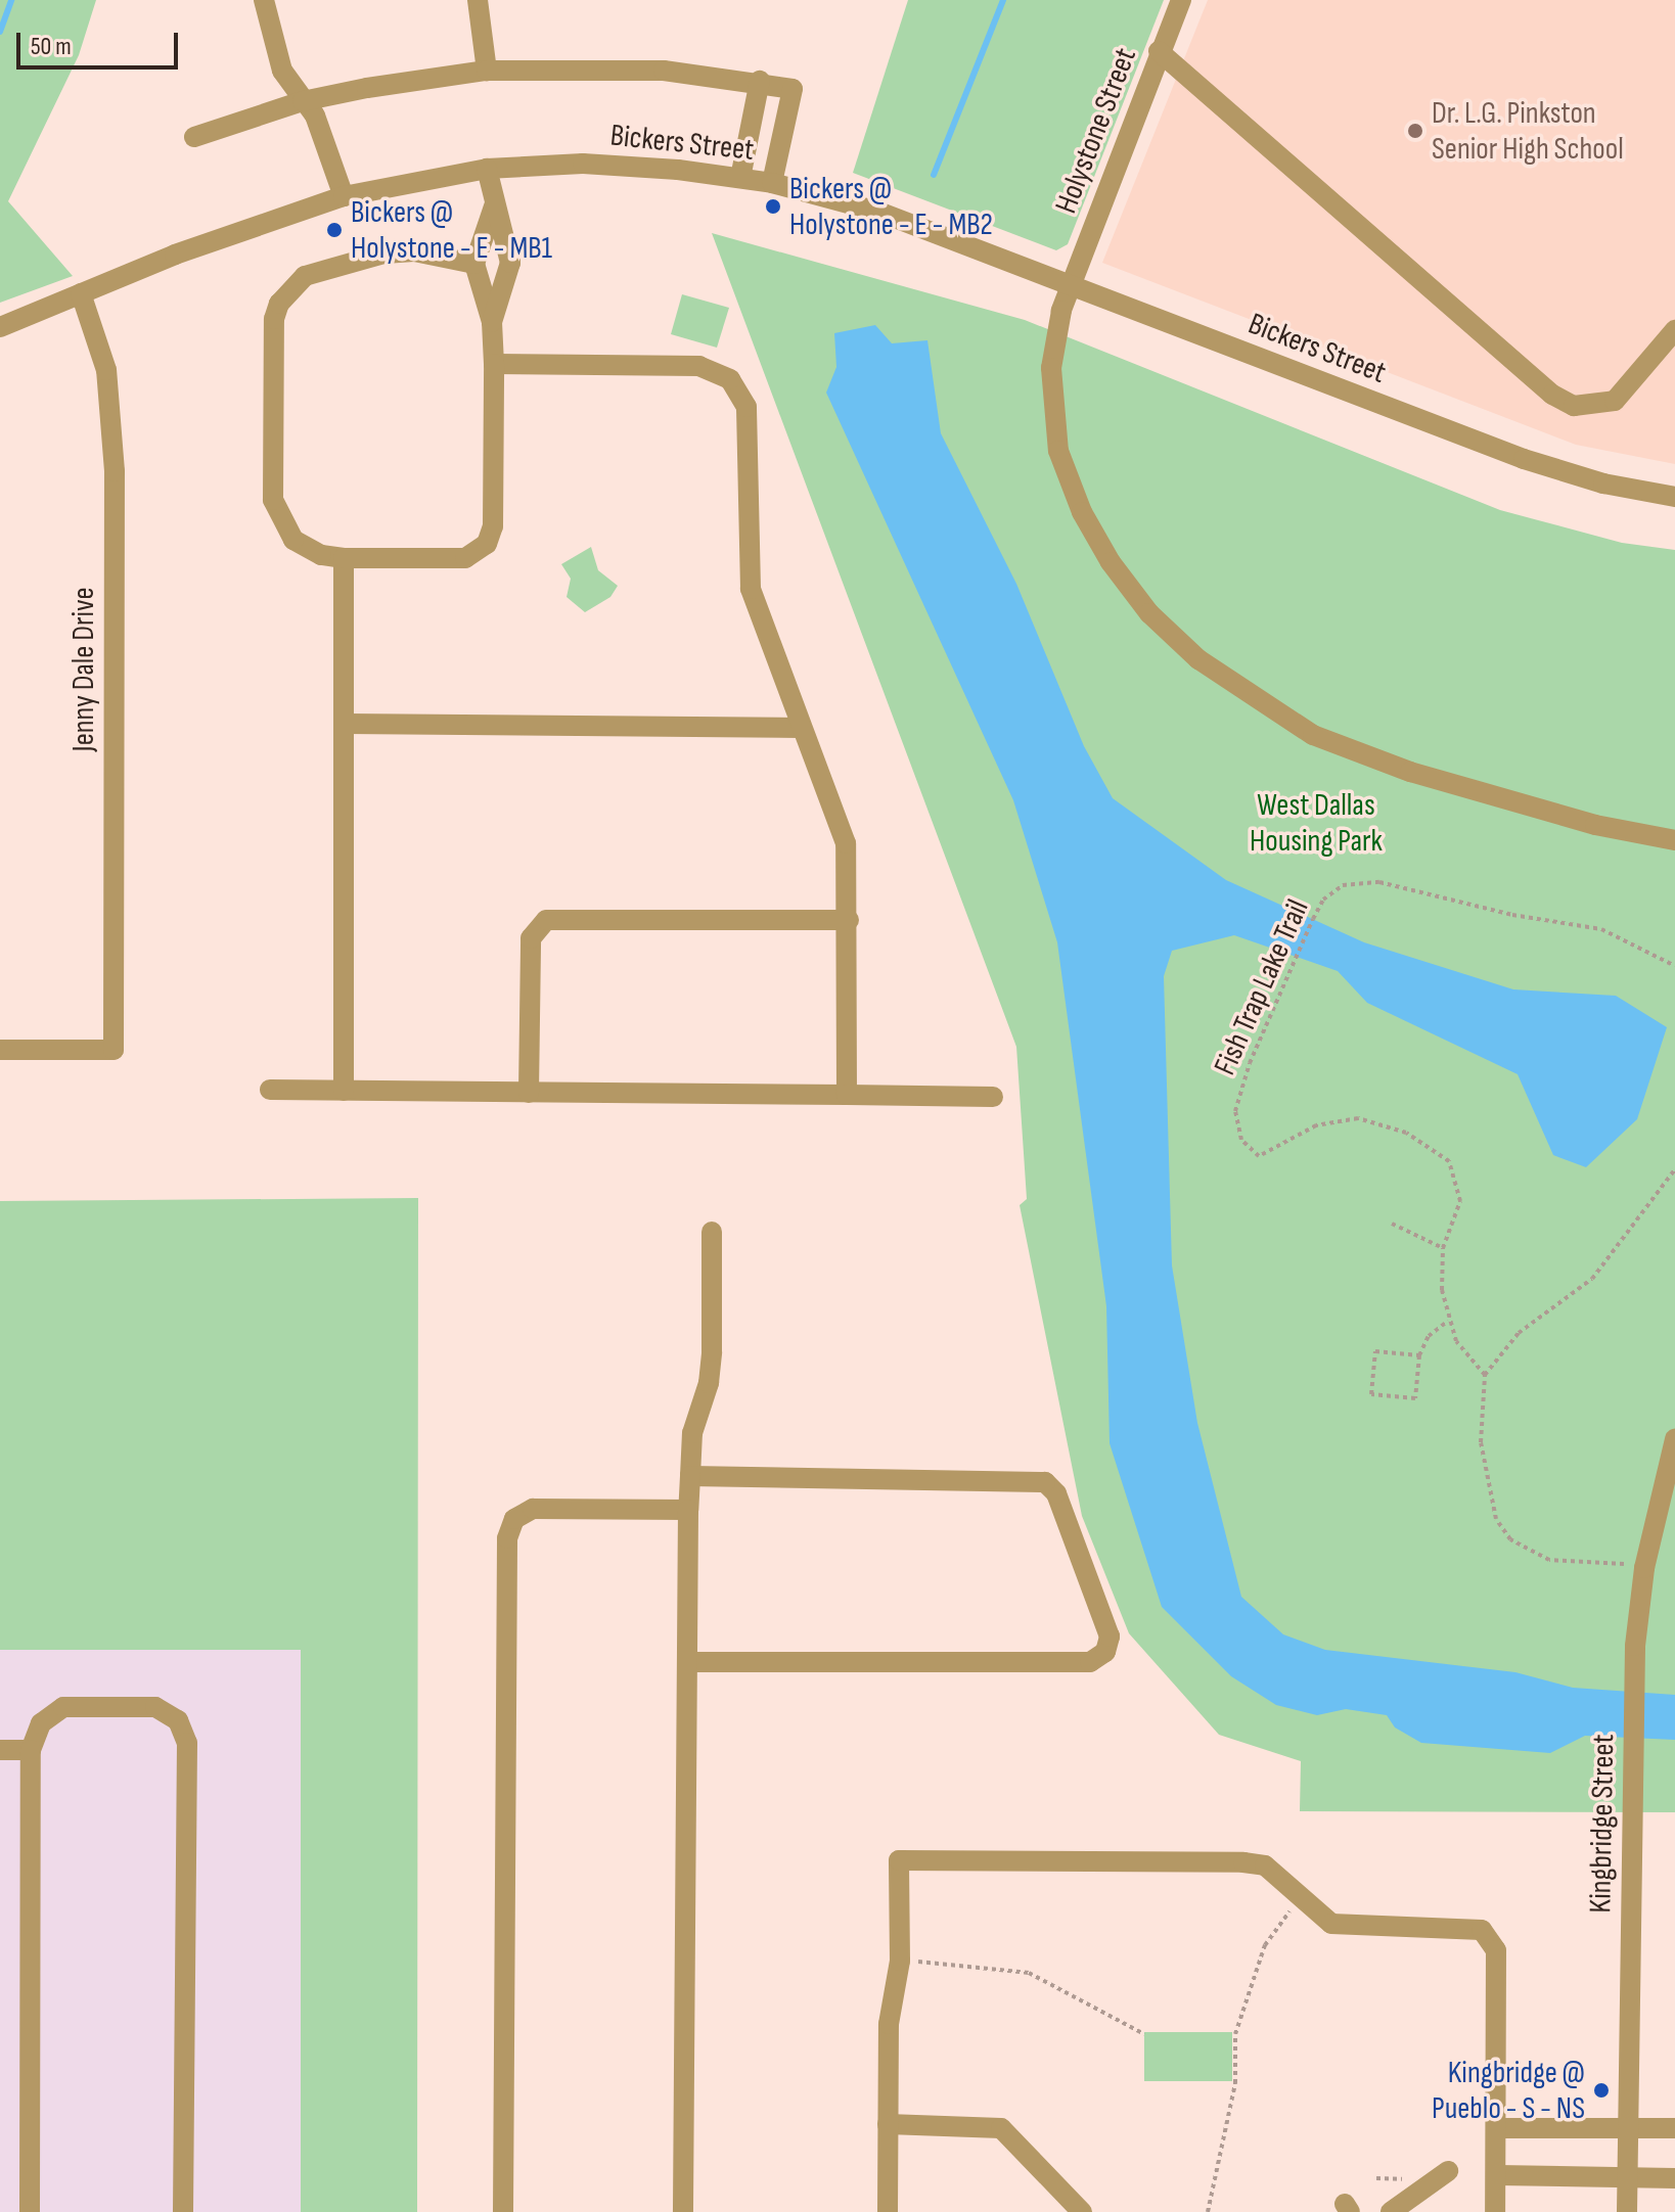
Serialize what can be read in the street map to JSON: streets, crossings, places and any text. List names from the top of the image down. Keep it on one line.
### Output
{"streets":{"street":["Holystone Street","Bickers Street","Jenny Dale Drive","Kingbridge Street"],"path":["Fish Trap Lake Trail"]},"crossings":[["Holystone Street","Bickers Street"],["Bickers Street","Jenny Dale Drive"]],"parks":["West Dallas Housing Park"],"places":["Dr. L.G. Pinkston Senior High School","Bickers @ Holystone - E - MB2","Bickers @ Holystone - E - MB1","Kingbridge @ Pueblo - S - NS"],"scale_bar":"50 m"}
